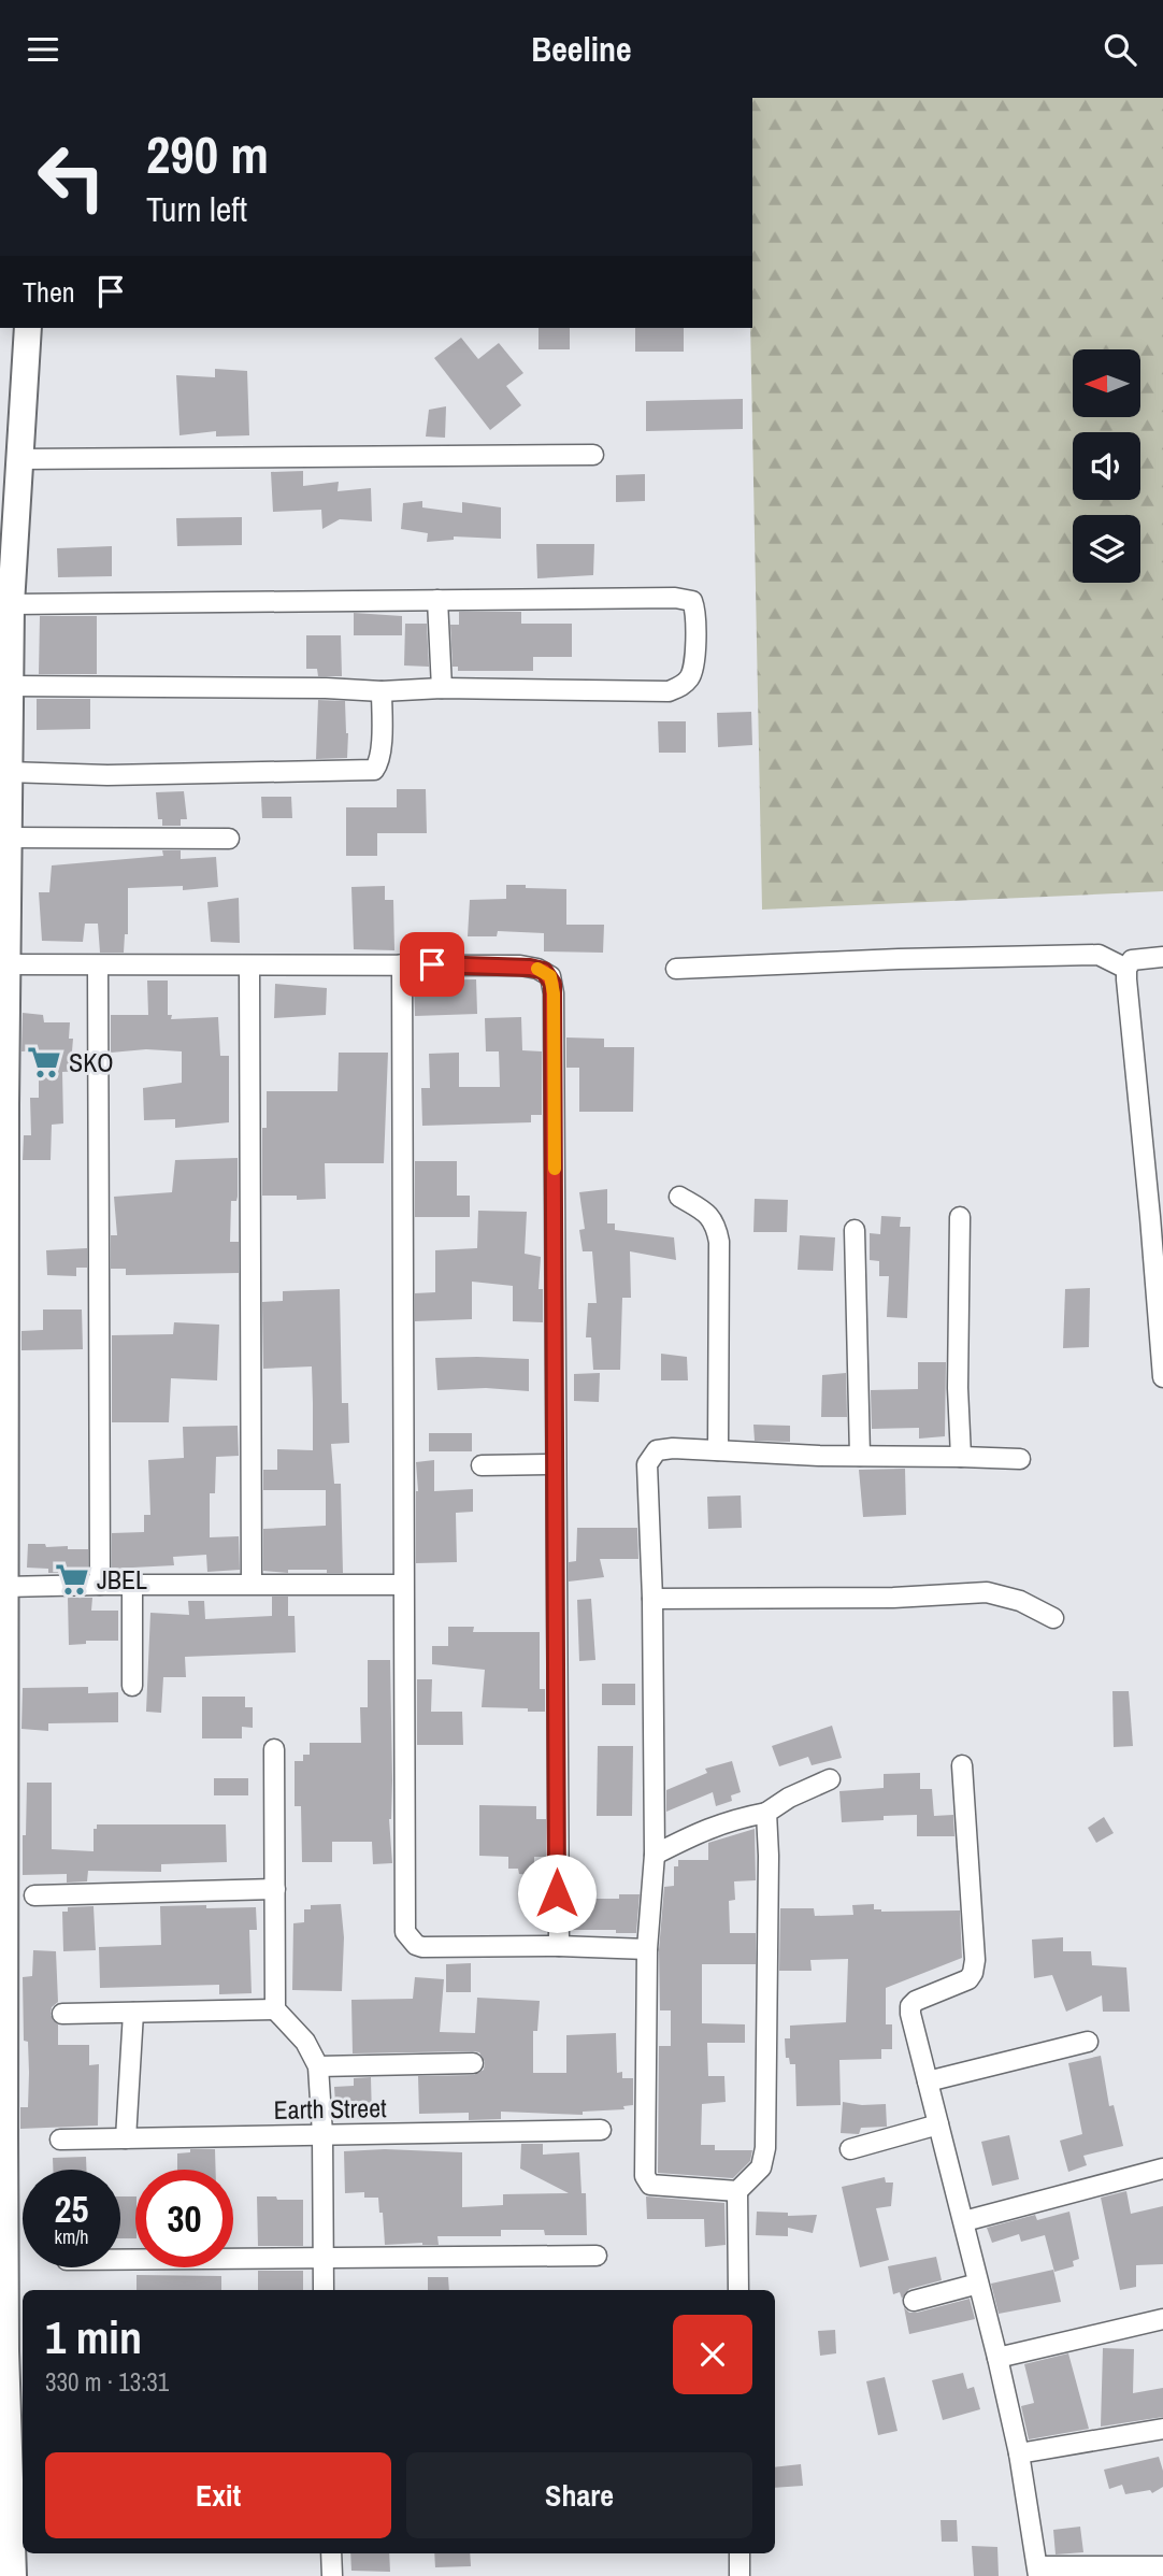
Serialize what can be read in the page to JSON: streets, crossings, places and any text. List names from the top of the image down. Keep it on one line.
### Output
{"streets":{"street":["Earth Street"]},"places":{"supermarket":["SKO","JBEL"]},"north":"left","page":{"header":"Beeline","turn":["290 m","Turn left"],"then":"Then","speed":"25 km/h","limit":"30","heading":["1 min","330 m · 13:31"],"buttons":["Exit","Share"]}}
